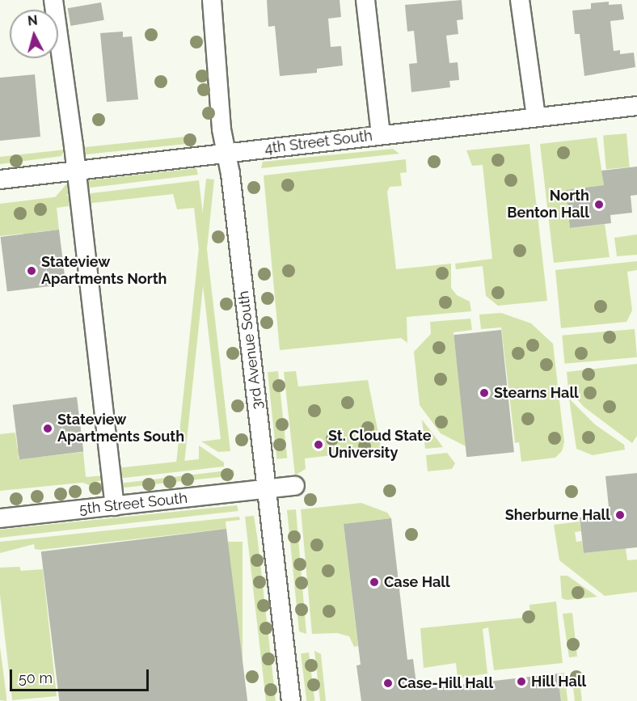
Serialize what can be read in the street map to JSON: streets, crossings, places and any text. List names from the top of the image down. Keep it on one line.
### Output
{"streets":{"street":["4th Street South","3rd Avenue South","5th Street South"]},"crossings":[["4th Street South","3rd Avenue South"],["3rd Avenue South","5th Street South"]],"places":["North Benton Hall","Stateview Apartments North","Stearns Hall","Stateview Apartments South","St. Cloud State University","Sherburne Hall","Case Hall","Hill Hall","Case-Hill Hall"],"scale_bar":"50 m","north":"top"}
